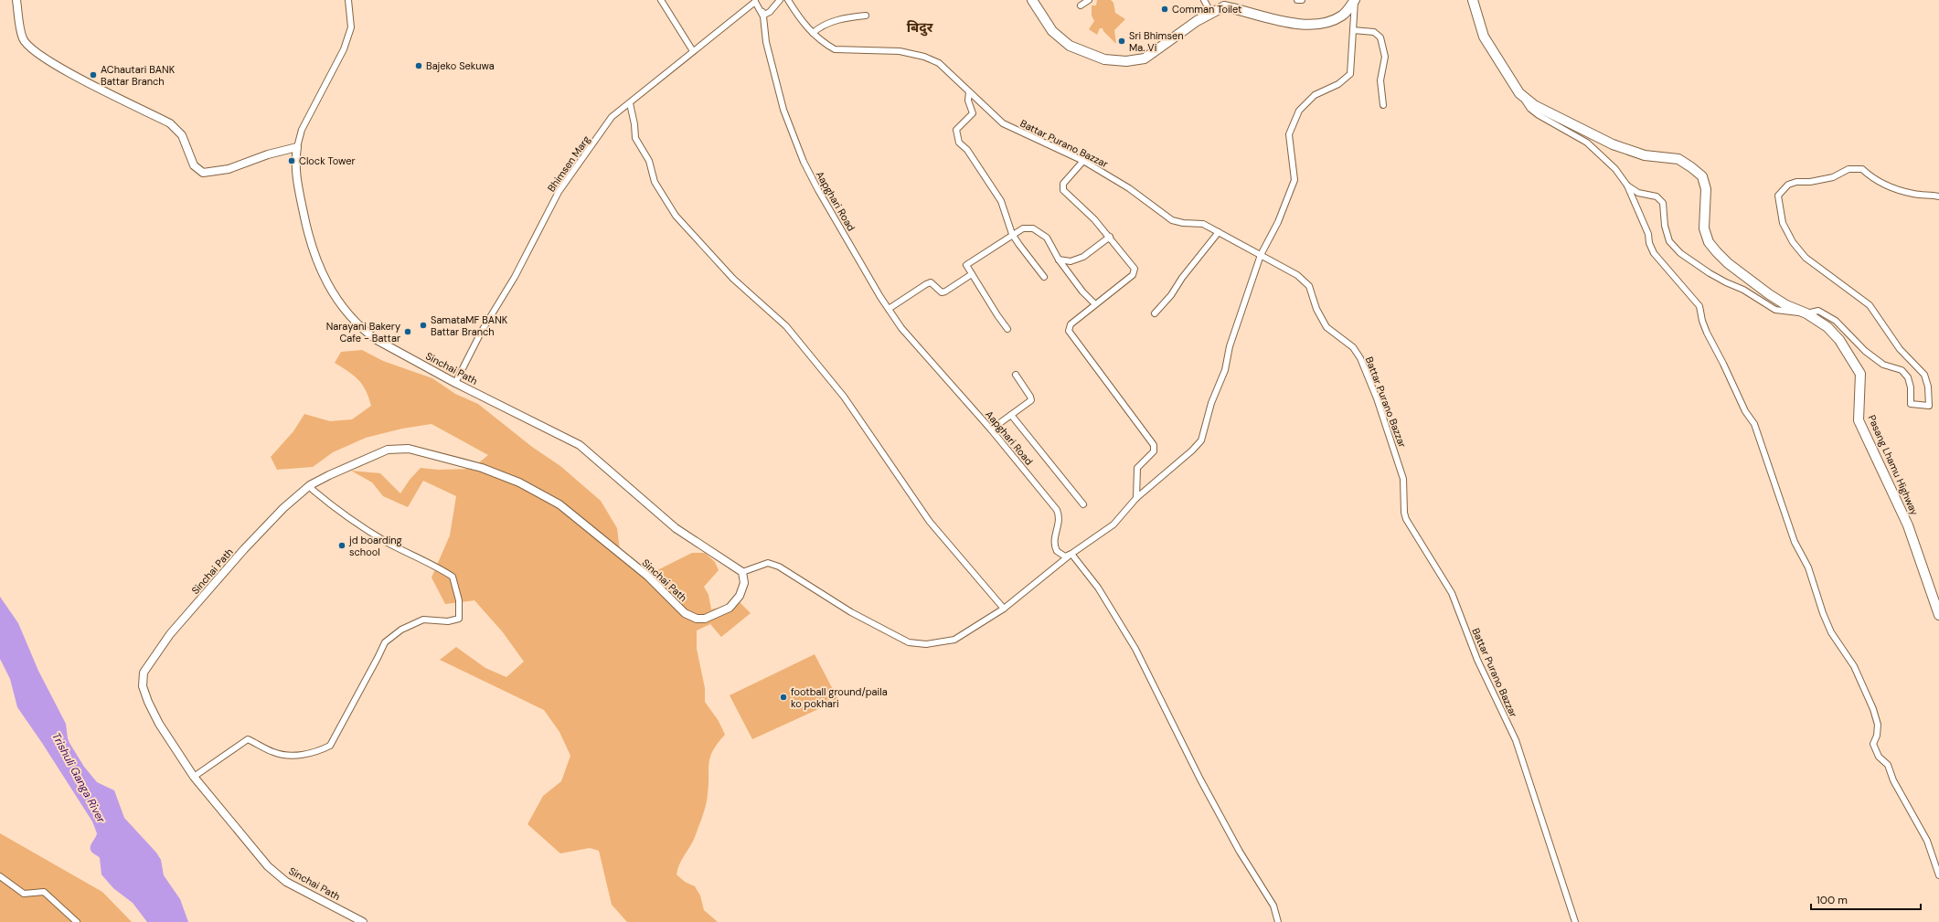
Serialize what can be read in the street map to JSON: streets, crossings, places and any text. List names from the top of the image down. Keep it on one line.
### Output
{"streets":{"main road":["Pasang Lhamu Highway"],"street":["Battar Purano Bazzar","Bhimsen Marg","Aapghari Road","Sinchai Path"]},"crossings":[["Bhimsen Marg","Aapghari Road"],["Bhimsen Marg","Sinchai Path"]],"districts":["बिदुर"],"water":["Trishuli Ganga River"],"places":["Comman Toilet","Sri Bhimsen Ma. Vi","Bajeko Sekuwa","AChautari BANK Battar Branch","Clock Tower","SamataMF BANK Battar Branch","Narayani Bakery Cafe - Battar","jd boarding school","football ground/paila ko pokhari"],"scale_bar":"100 m"}
